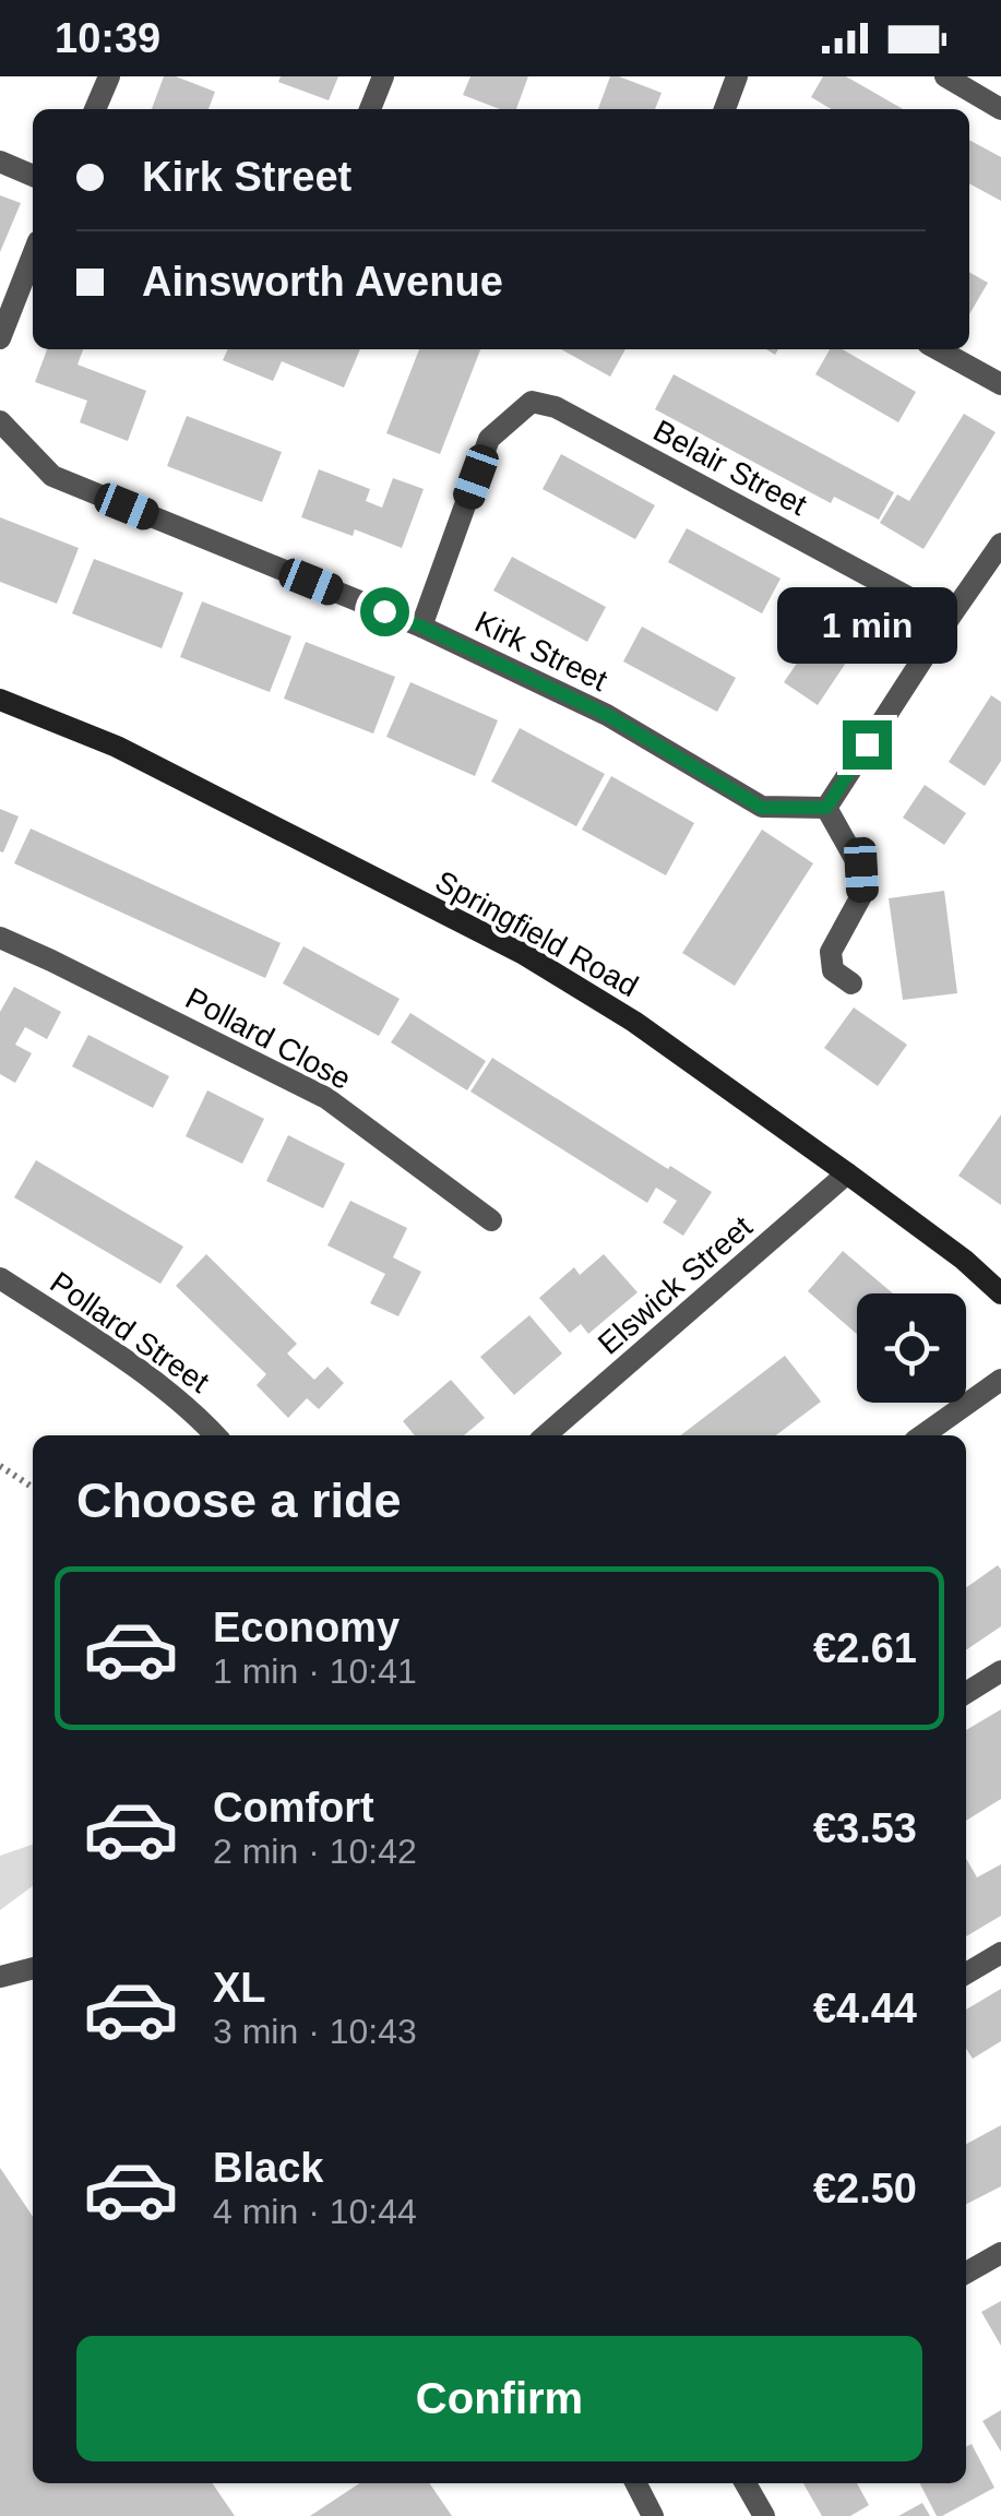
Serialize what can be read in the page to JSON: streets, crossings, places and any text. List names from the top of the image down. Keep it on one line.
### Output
{"streets":{"main road":["Springfield Road"],"street":["Belair Street","Kirk Street","Pollard Close","Elswick Street","Pollard Street"]},"crossings":[["Belair Street","Kirk Street"],["Springfield Road","Elswick Street"]],"page":{"status":"10:39","banner":["Kirk Street","Ainsworth Avenue"],"bubble":"1 min","heading":"Choose a ride","list":[{"name":"Economy","note":"1 min · 10:41","value":"€2.61"},{"name":"Comfort","note":"2 min · 10:42","value":"€3.53"},{"name":"XL","note":"3 min · 10:43","value":"€4.44"},{"name":"Black","note":"4 min · 10:44","value":"€2.50"}],"buttons":"Confirm"}}
